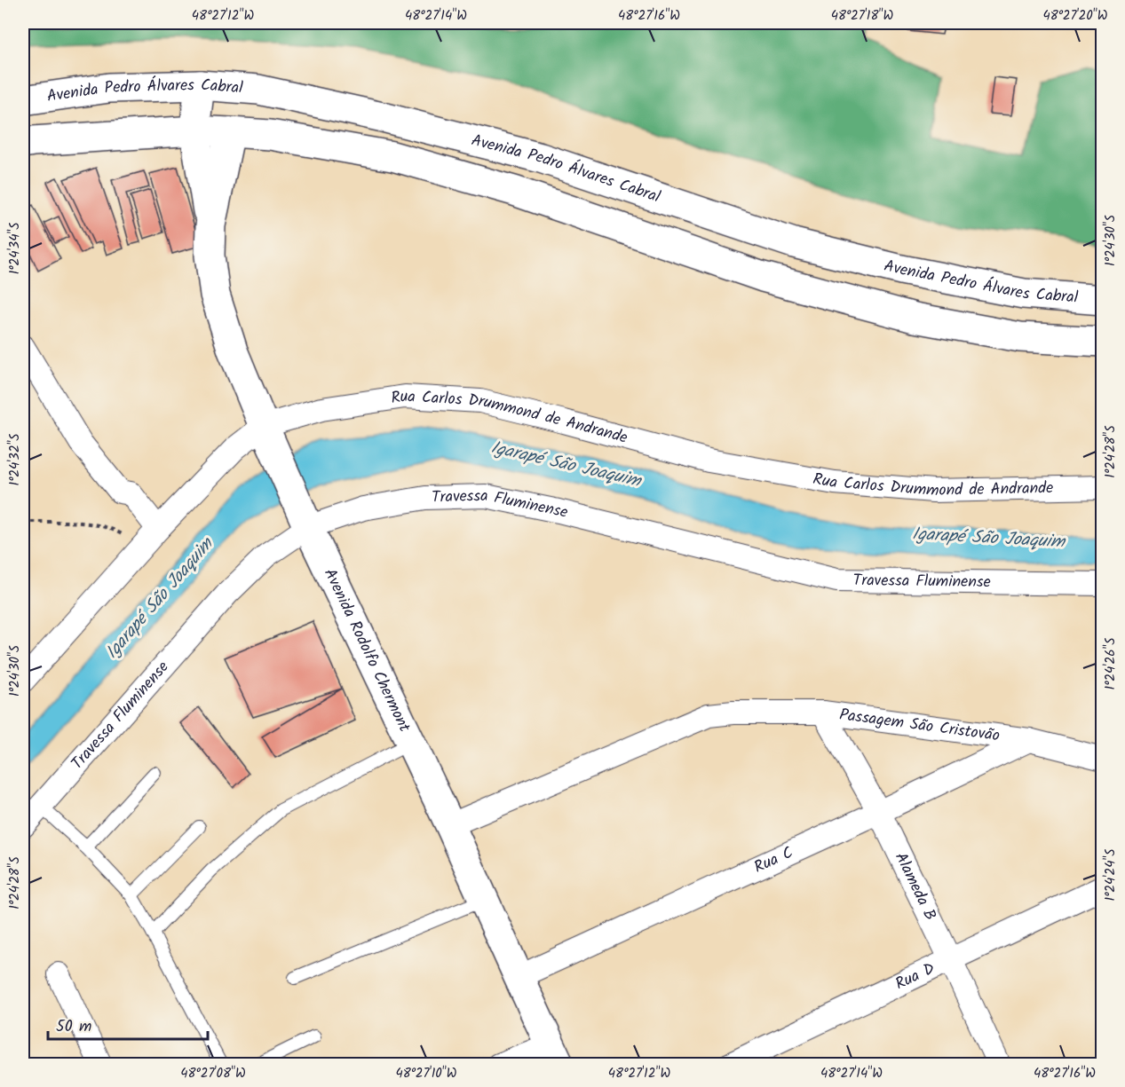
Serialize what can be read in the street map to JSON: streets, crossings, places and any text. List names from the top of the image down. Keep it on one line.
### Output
{"streets":{"main road":["Avenida Pedro Álvares Cabral","Avenida Rodolfo Chermont"],"street":["Rua Carlos Drummond de Andrande","Travessa Fluminense","Passagem São Cristovão","Rua C","Alameda B","Rua D"]},"crossings":[["Avenida Pedro Álvares Cabral","Avenida Rodolfo Chermont"],["Rua Carlos Drummond de Andrande","Avenida Rodolfo Chermont"],["Travessa Fluminense","Avenida Rodolfo Chermont"],["Avenida Rodolfo Chermont","Passagem São Cristovão"],["Avenida Rodolfo Chermont","Rua C"],["Passagem São Cristovão","Rua C"],["Passagem São Cristovão","Alameda B"],["Rua C","Alameda B"],["Alameda B","Rua D"]],"water":["Igarapé São Joaquim"],"scale_bar":"50 m","coordinates":["48°27'12\"W","48°27'14\"W","48°27'16\"W","48°27'18\"W","48°27'20\"W","1°24'30\"S","1°24'34\"S","1°24'28\"S","1°24'32\"S","1°24'26\"S","1°24'24\"S","48°27'08\"W","48°27'10\"W"]}
